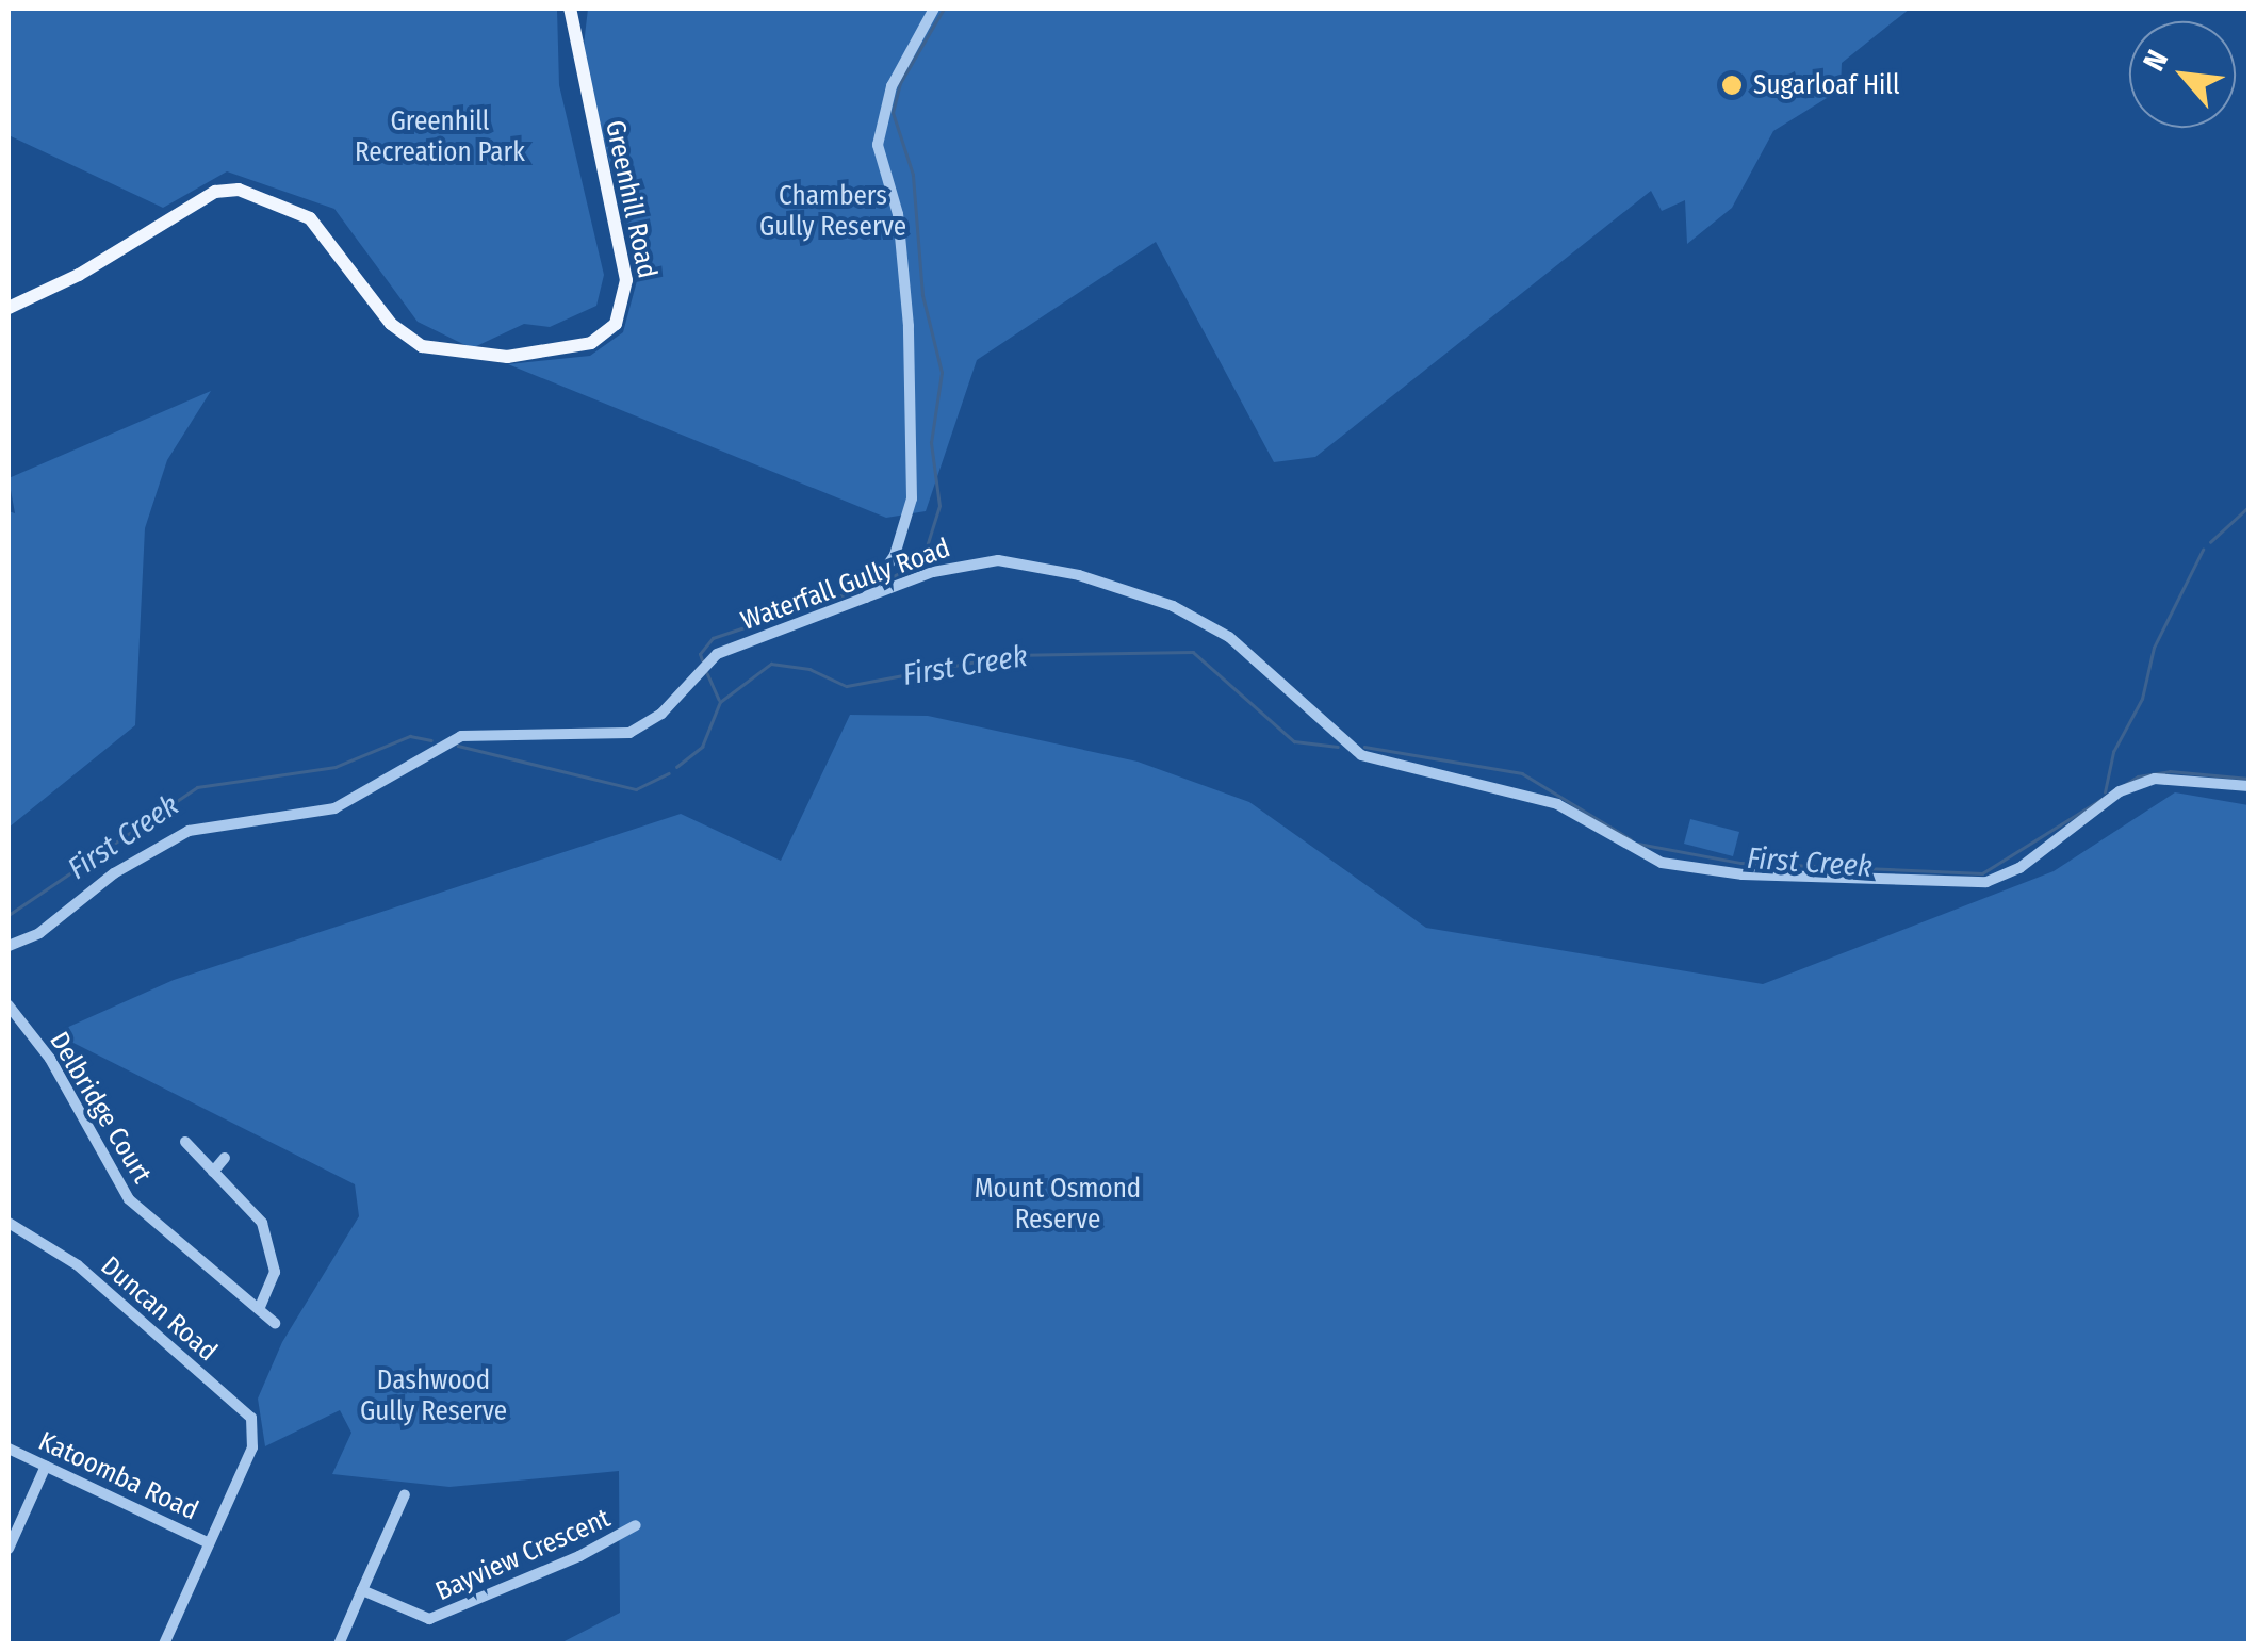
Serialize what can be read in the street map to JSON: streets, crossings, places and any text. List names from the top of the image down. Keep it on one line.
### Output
{"streets":{"main road":["Greenhill Road"],"street":["Waterfall Gully Road","Delbridge Court","Duncan Road","Katoomba Road","Bayview Crescent"]},"crossings":[["Duncan Road","Katoomba Road"]],"water":["First Creek"],"parks":["Greenhill Recreation Park","Chambers Gully Reserve","Mount Osmond Reserve","Dashwood Gully Reserve"],"places":["Sugarloaf Hill"],"north":"top left"}
